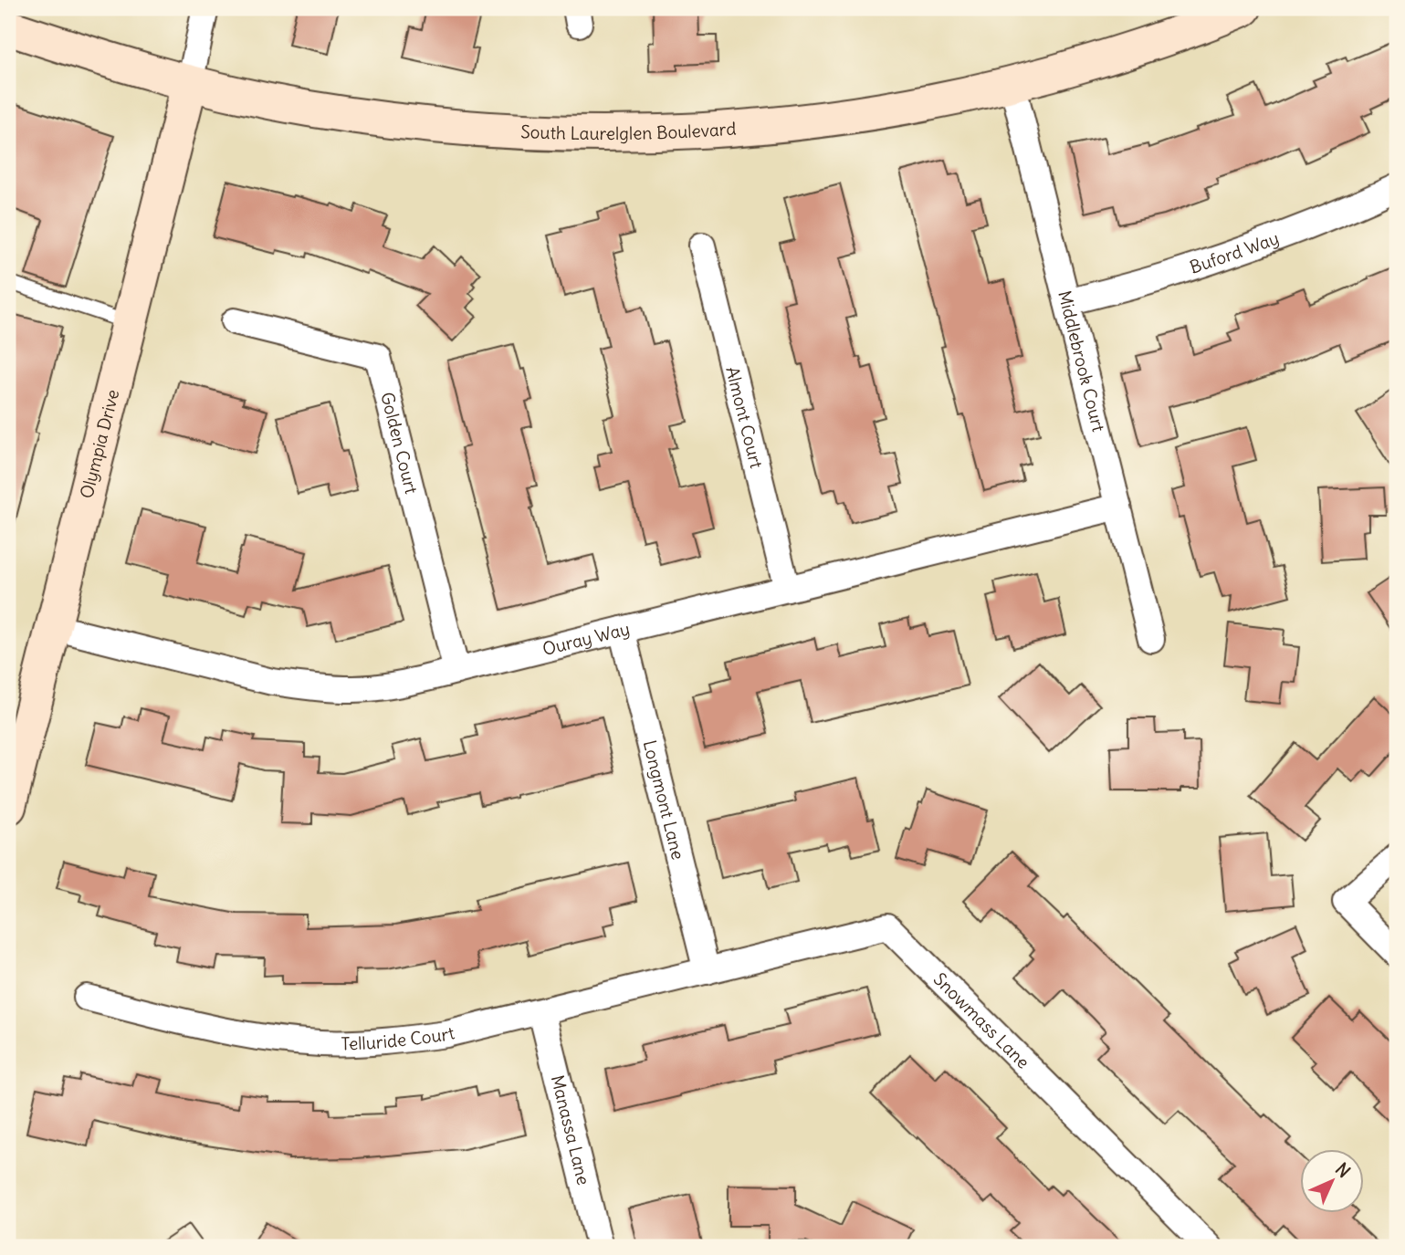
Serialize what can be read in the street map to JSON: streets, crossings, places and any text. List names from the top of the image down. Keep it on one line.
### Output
{"streets":{"street":["South Laurelglen Boulevard","Buford Way","Middlebrook Court","Almont Court","Golden Court","Olympia Drive","Ouray Way","Longmont Lane","Snowmass Lane","Telluride Court","Manassa Lane"]},"crossings":[["South Laurelglen Boulevard","Middlebrook Court"],["South Laurelglen Boulevard","Olympia Drive"],["Buford Way","Middlebrook Court"],["Middlebrook Court","Ouray Way"],["Almont Court","Ouray Way"],["Golden Court","Ouray Way"],["Olympia Drive","Ouray Way"],["Ouray Way","Longmont Lane"],["Longmont Lane","Snowmass Lane"],["Longmont Lane","Telluride Court"],["Snowmass Lane","Telluride Court"],["Telluride Court","Manassa Lane"]],"north":"top right"}
